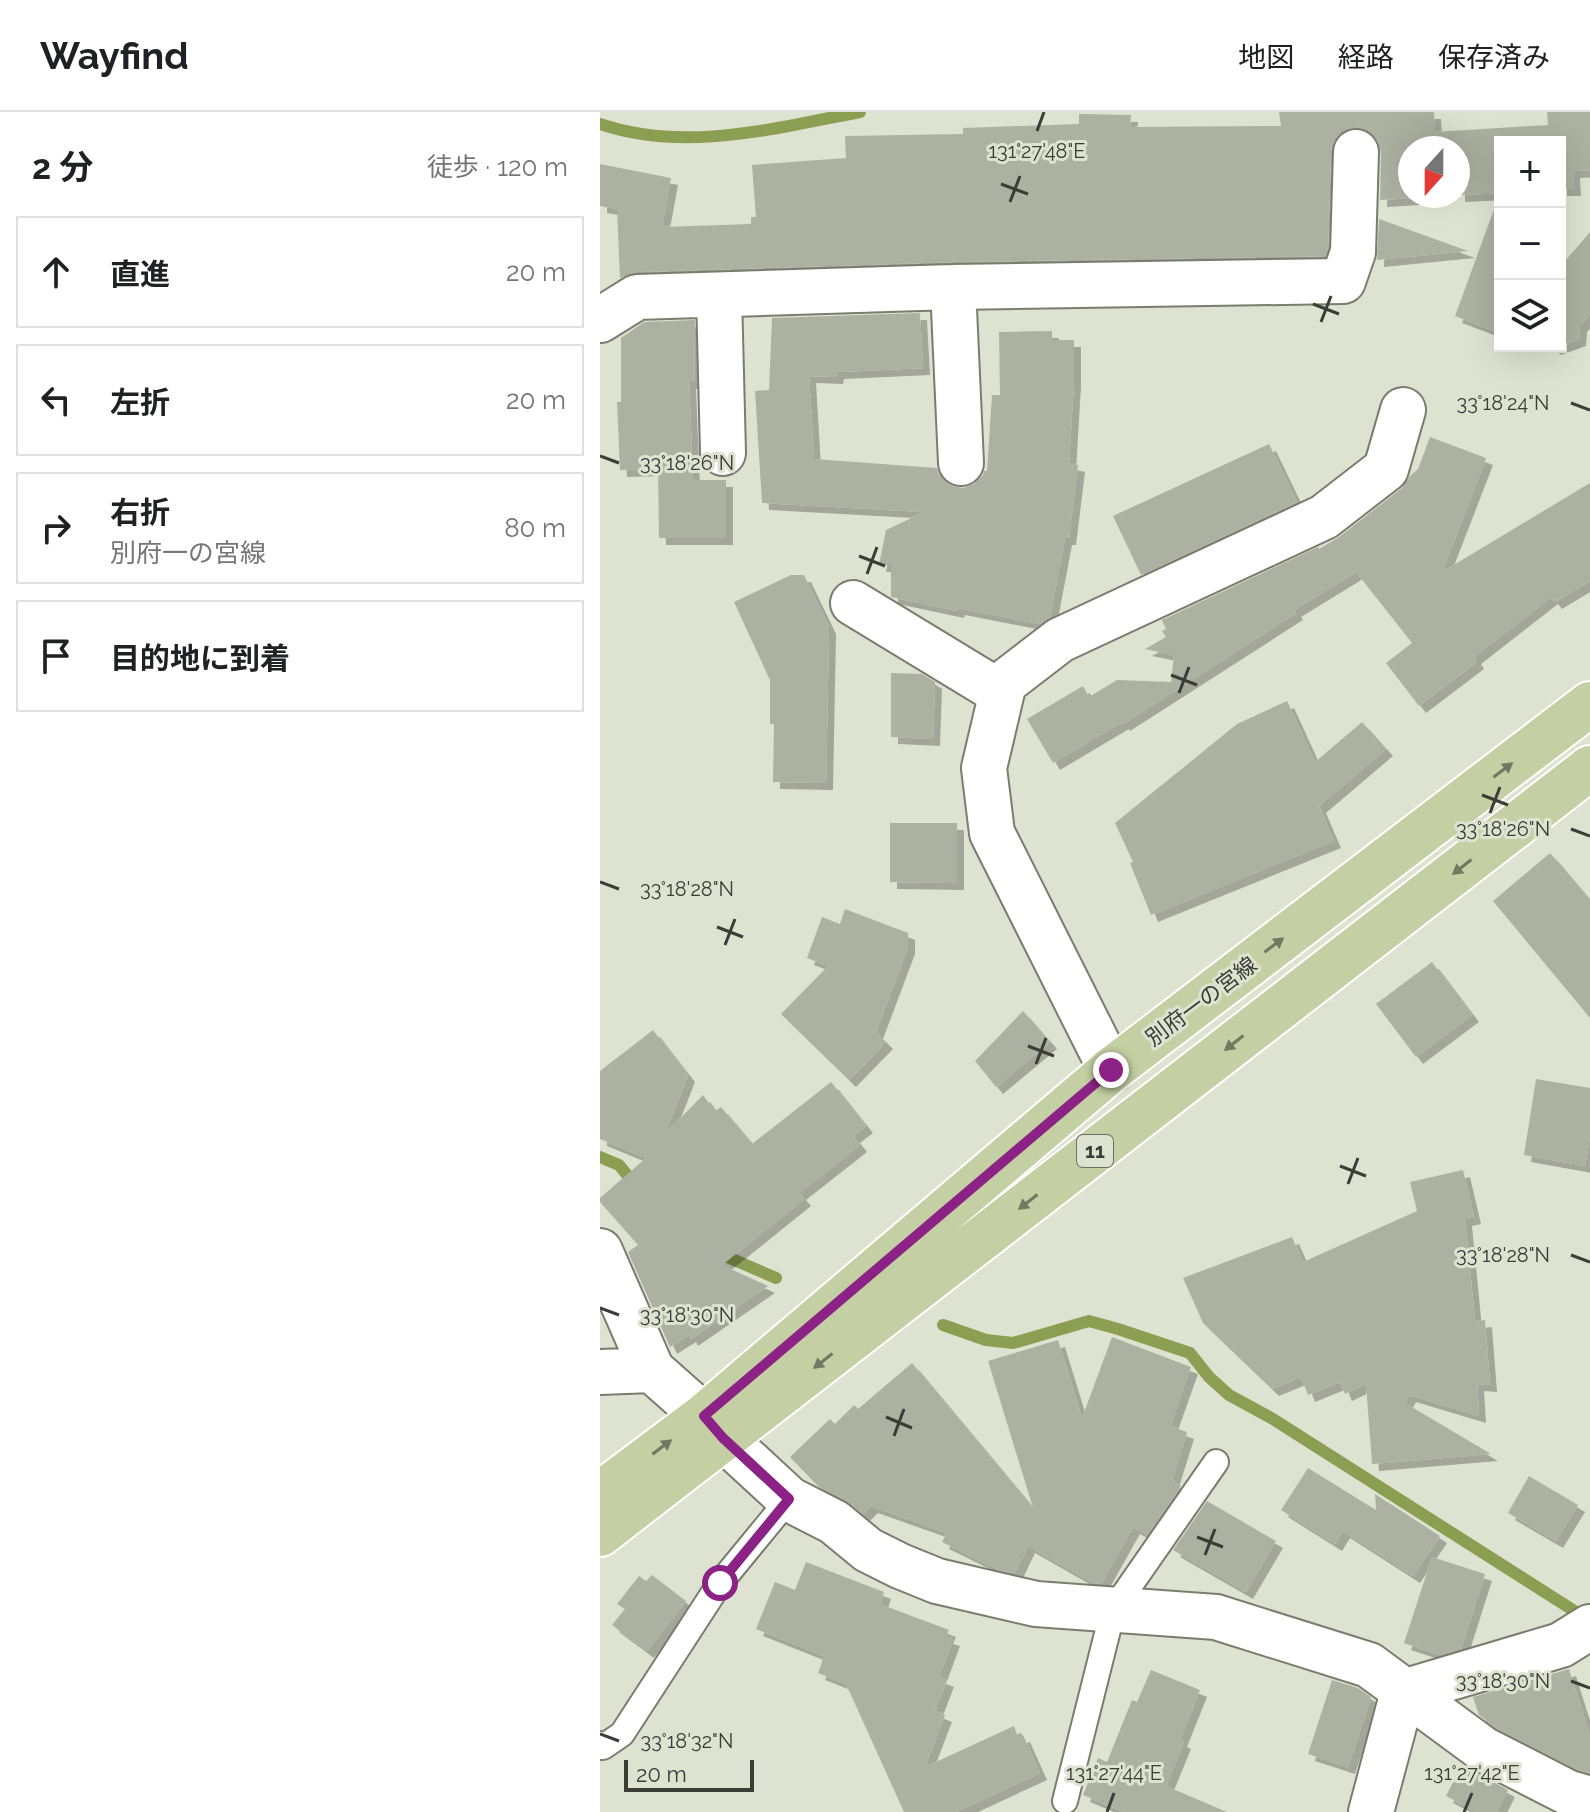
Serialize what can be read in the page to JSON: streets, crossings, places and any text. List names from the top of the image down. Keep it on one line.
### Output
{"streets":{"main road":["別府一の宮線","11"]},"scale_bar":"20 m","north":"bottom","page":{"header":"Wayfind","nav":["地図","経路","保存済み"],"heading":["2 分","徒歩 · 120 m"],"map_buttons":["+","−"],"list":[["直進","20 m"],["左折","20 m"],["右折","別府一の宮線","80 m"],"目的地に到着"],"scale":"20 m"},"coordinates":["131°27'48\"E","33°18'24\"N","33°18'26\"N","33°18'28\"N","33°18'30\"N","33°18'32\"N","131°27'44\"E","131°27'42\"E"]}
